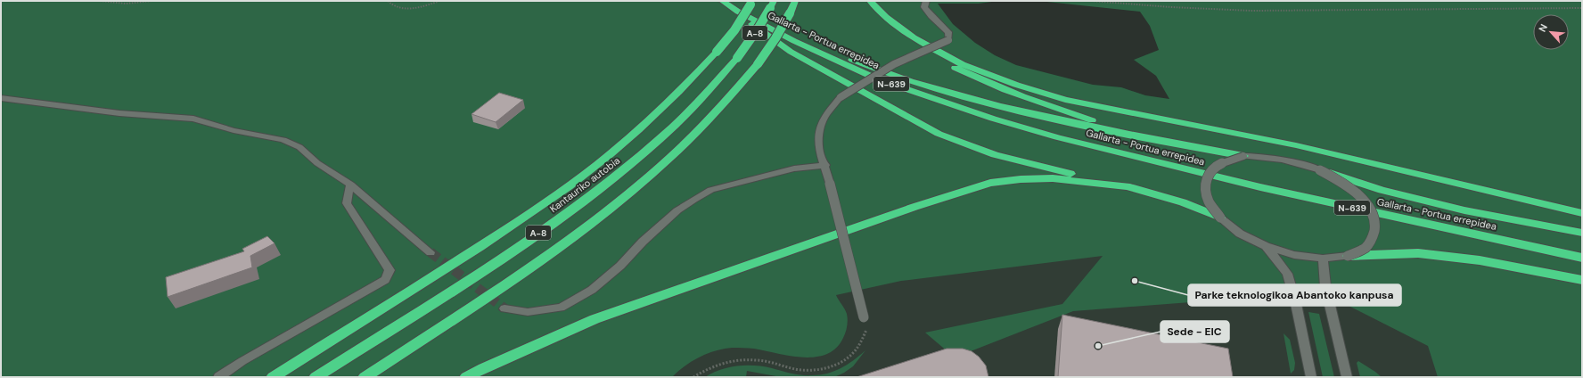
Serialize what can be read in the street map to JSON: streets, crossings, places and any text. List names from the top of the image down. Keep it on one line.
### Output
{"streets":{"highway":["A-8","Gallarta - Portua errepidea","N-639","Kantauriko autobia"]},"places":["Parke teknologikoa Abantoko kanpusa","Sede - EIC"],"north":"top left"}
